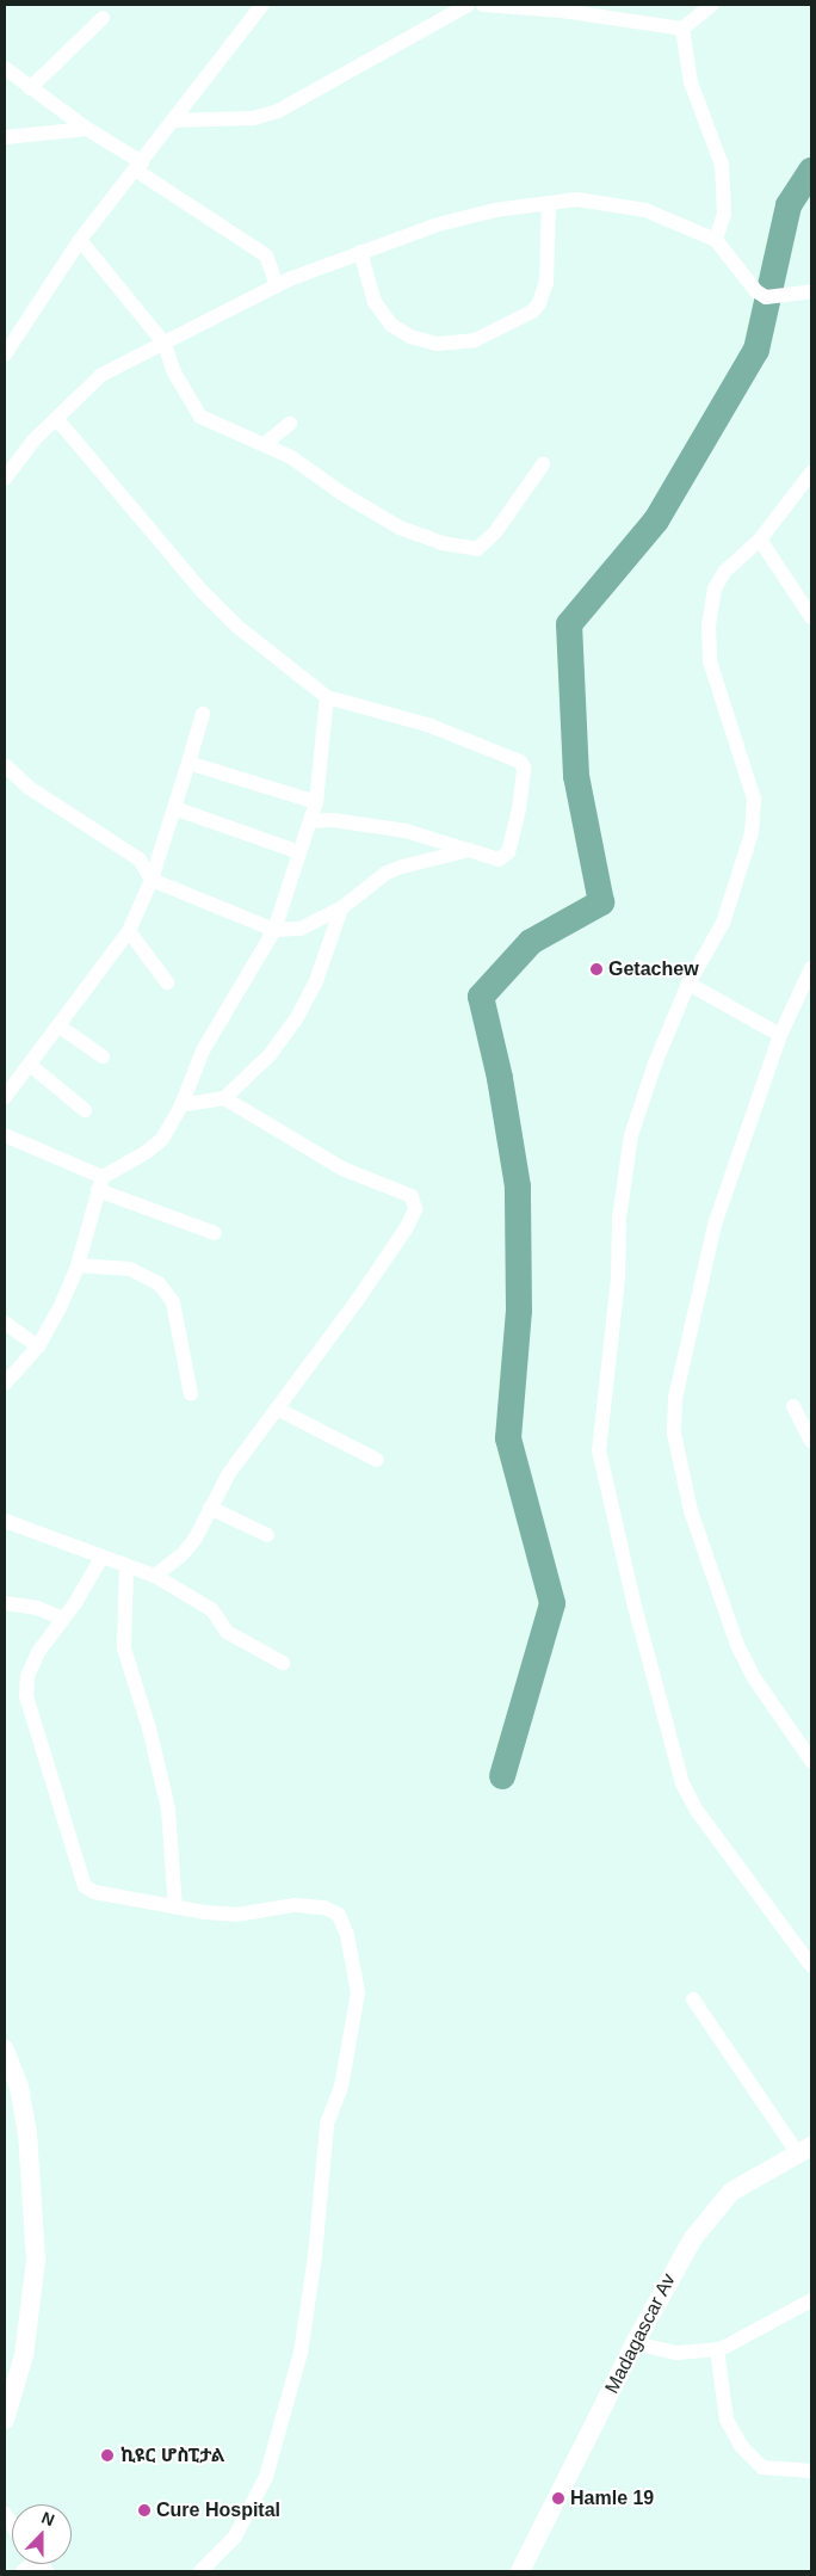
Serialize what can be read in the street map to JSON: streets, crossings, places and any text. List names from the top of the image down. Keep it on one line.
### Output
{"streets":{"main road":["Madagascar Av"]},"places":["Getachew","ኪዩር ሆስፒታል","Hamle 19","Cure Hospital"],"north":"top"}
